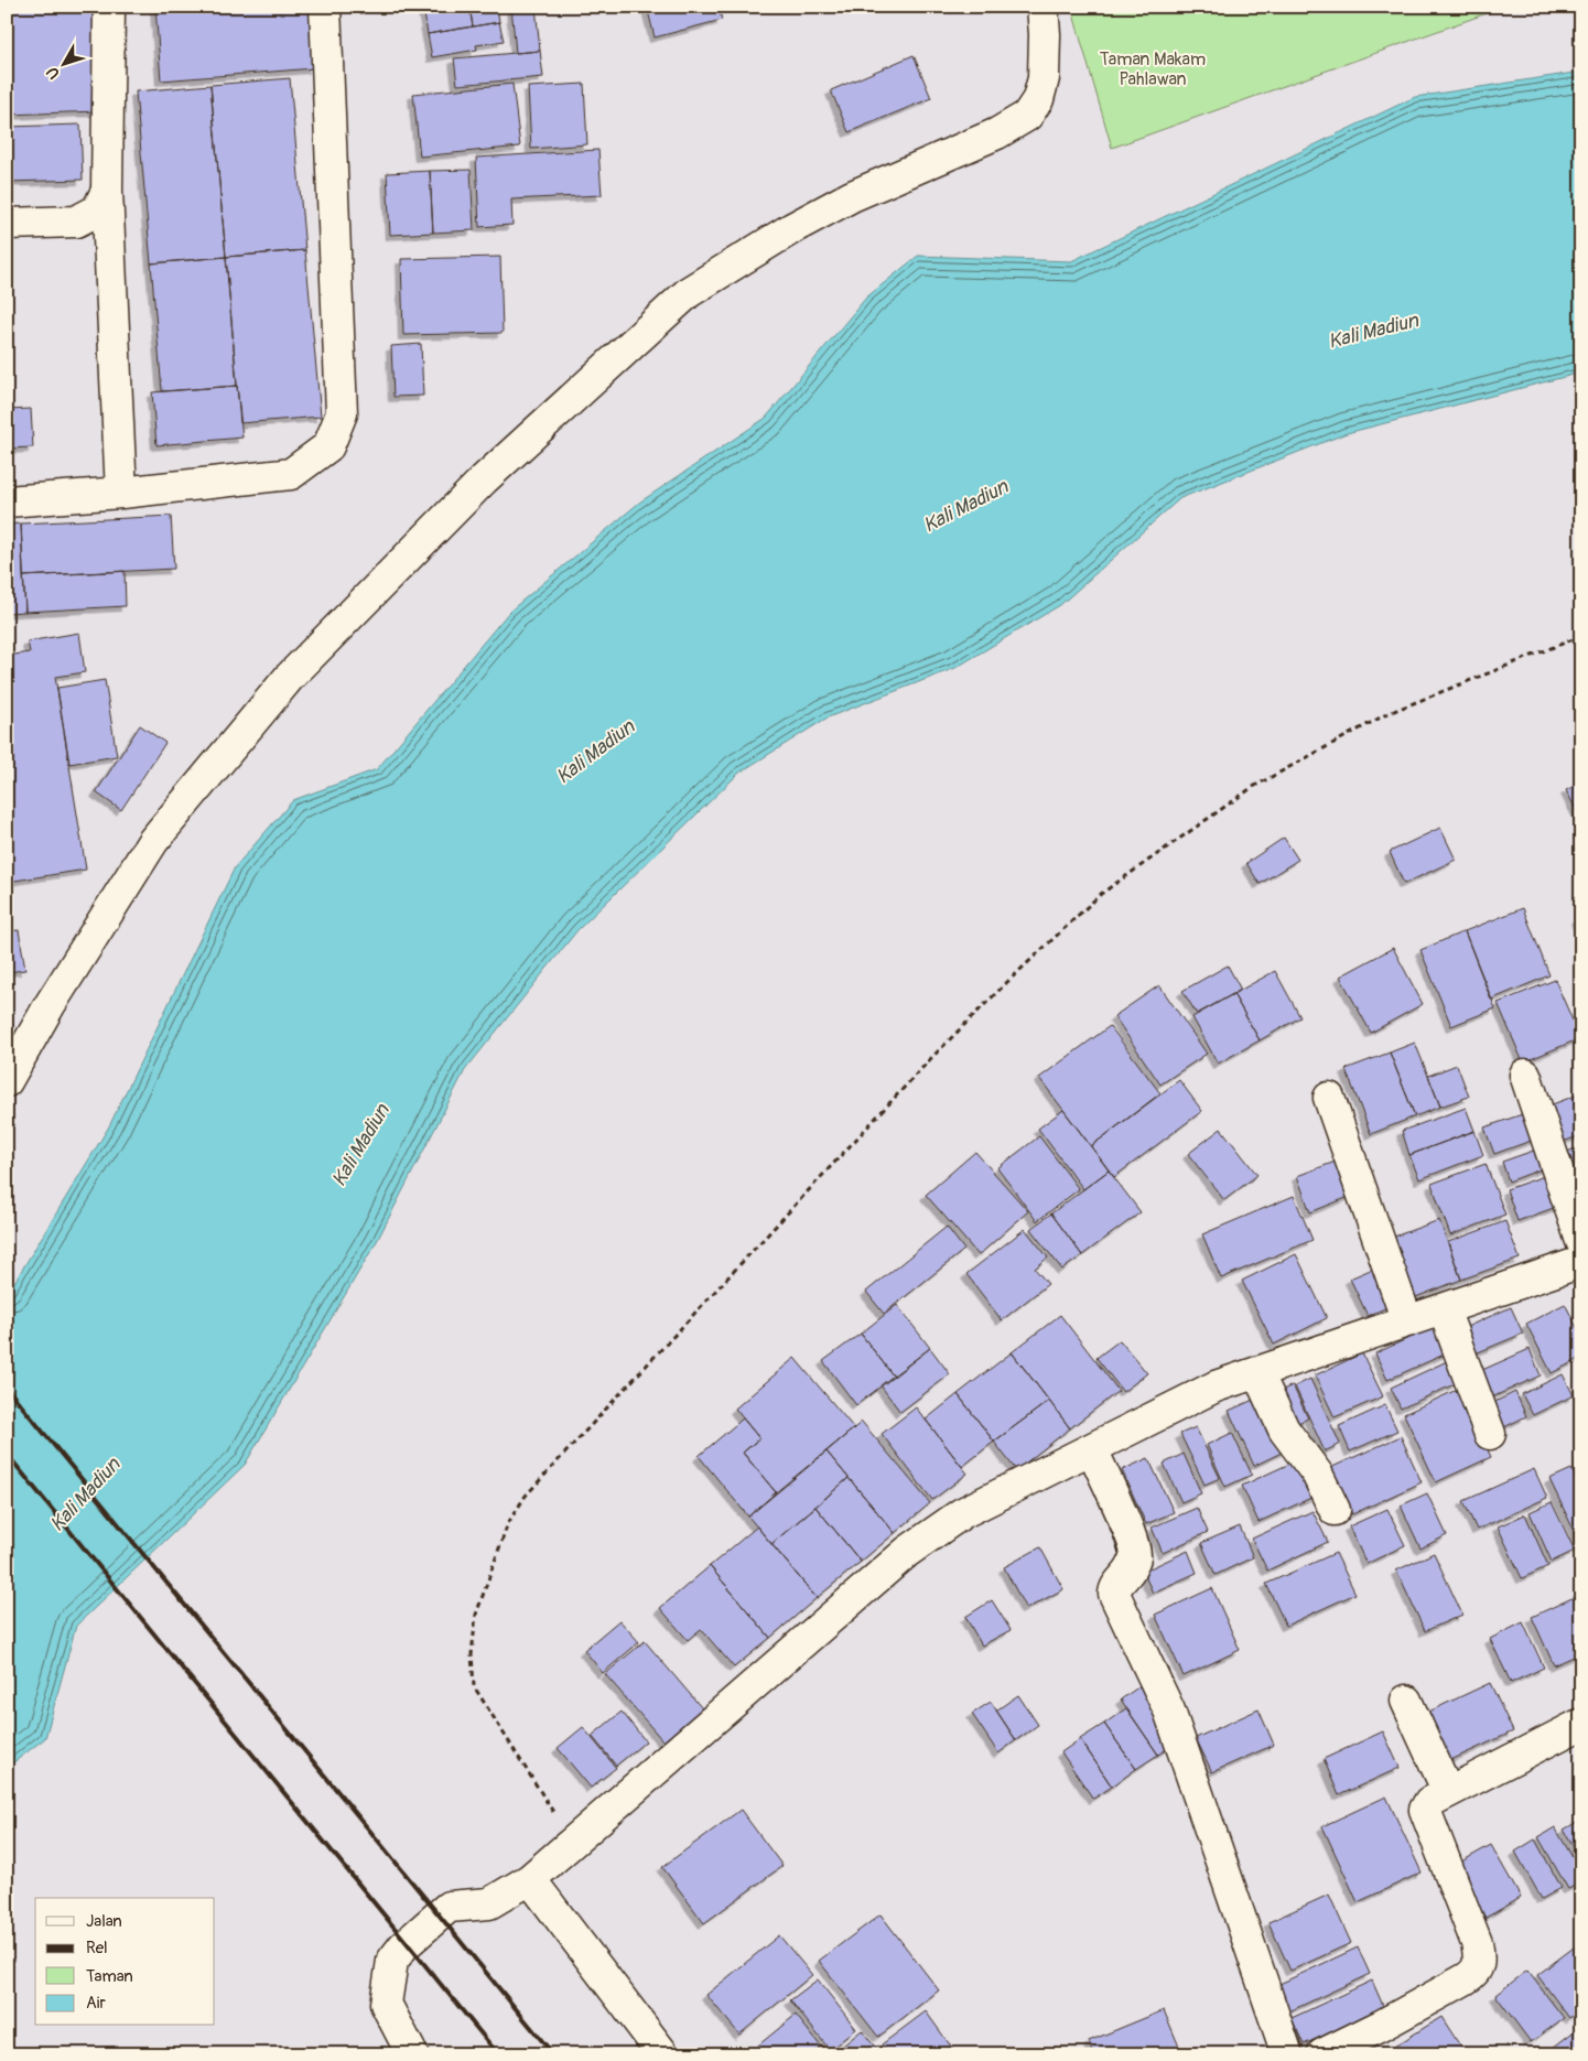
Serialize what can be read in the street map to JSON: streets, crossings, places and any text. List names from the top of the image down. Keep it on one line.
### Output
{"water":["Kali Madiun"],"parks":["Taman Makam Pahlawan"],"legend":["Jalan","Rel","Taman","Air"],"north":"bottom left"}
